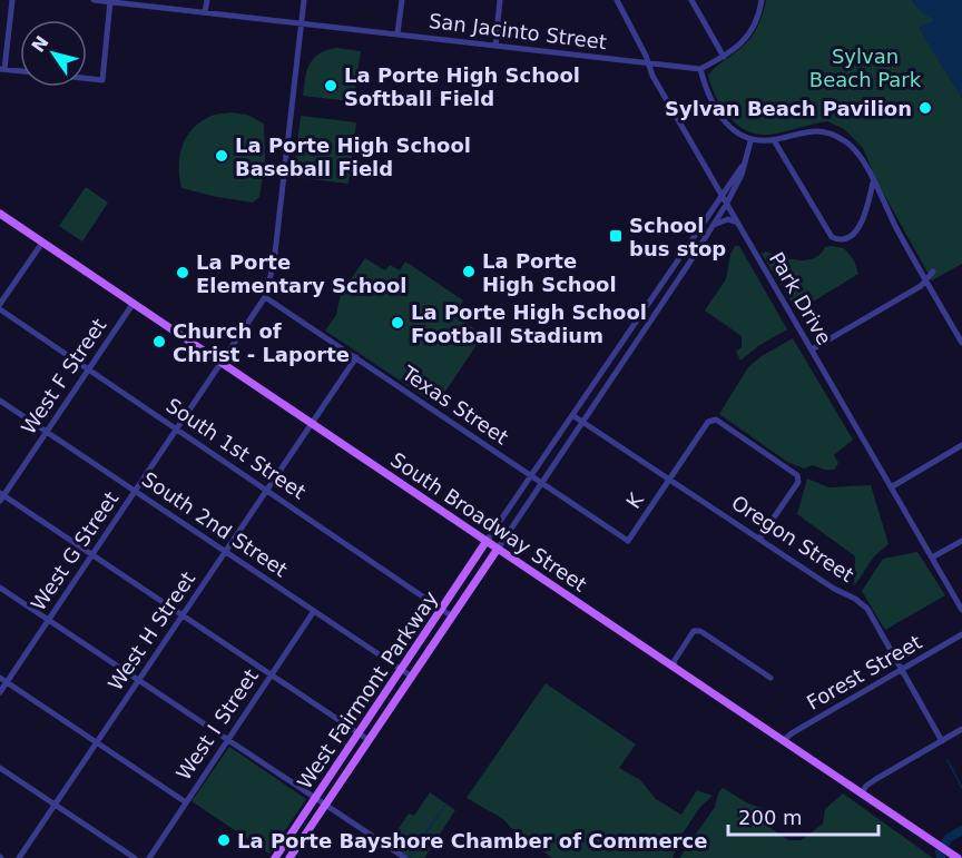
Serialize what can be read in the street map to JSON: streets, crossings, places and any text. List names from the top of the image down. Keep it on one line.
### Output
{"streets":{"main road":["South Broadway Street","West Fairmont Parkway"],"street":["San Jacinto Street","Park Drive","West F Street","Texas Street","South 1st Street","K","South 2nd Street","Oregon Street","West G Street","West H Street","Forest Street","West I Street"]},"crossings":[["San Jacinto Street","Park Drive"],["San Jacinto Street","West G Street"],["West F Street","South 1st Street"],["West F Street","South Broadway Street"],["West F Street","South 2nd Street"],["Texas Street","K"],["Texas Street","West G Street"],["Texas Street","West H Street"],["South 1st Street","West G Street"],["South 1st Street","West H Street"],["South 1st Street","West Fairmont Parkway"],["K","Oregon Street"],["South Broadway Street","West G Street"],["South Broadway Street","West H Street"],["South Broadway Street","Forest Street"],["South Broadway Street","West Fairmont Parkway"],["South 2nd Street","West G Street"],["South 2nd Street","West H Street"],["South 2nd Street","West Fairmont Parkway"],["South 2nd Street","West I Street"],["Oregon Street","Forest Street"]],"parks":["Sylvan Beach Park"],"places":{"other":["La Porte High School Softball Field","Sylvan Beach Pavilion","La Porte High School Baseball Field","La Porte High School","La Porte Elementary School","La Porte High School Football Stadium","Church of Christ - Laporte","La Porte Bayshore Chamber of Commerce"],"transit":["School bus stop"]},"scale_bar":"200 m","north":"top left"}
